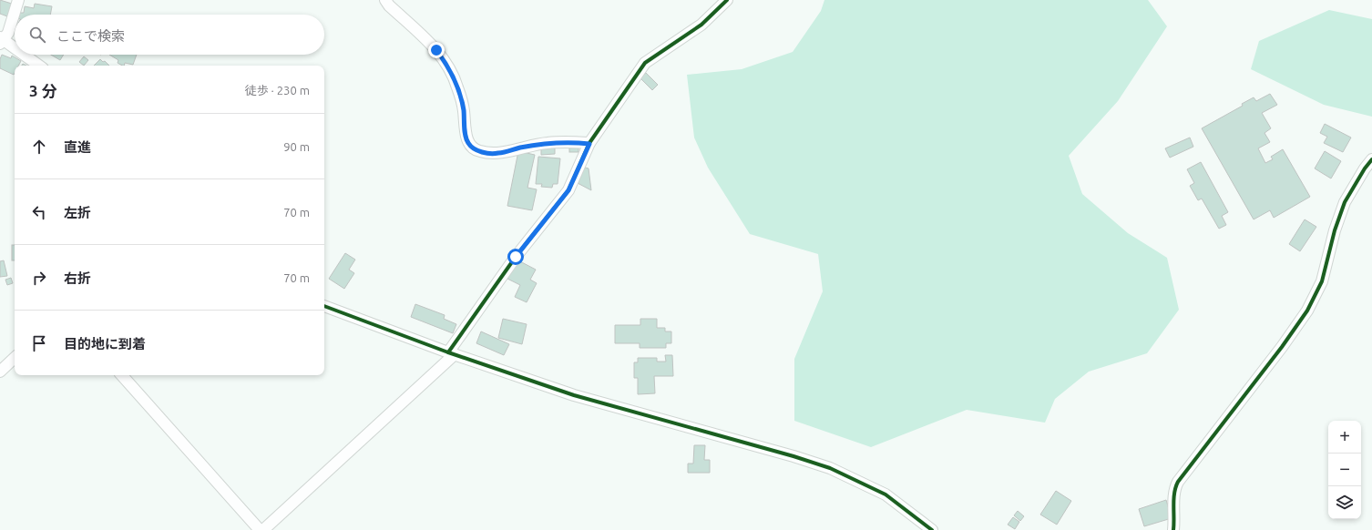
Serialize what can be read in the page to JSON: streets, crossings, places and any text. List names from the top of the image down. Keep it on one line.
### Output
{"page":{"search":"ここで検索","heading":["3 分","徒歩 · 230 m"],"list":[["直進","90 m"],["左折","70 m"],["右折","70 m"],"目的地に到着"],"map_buttons":["+","−"]}}
